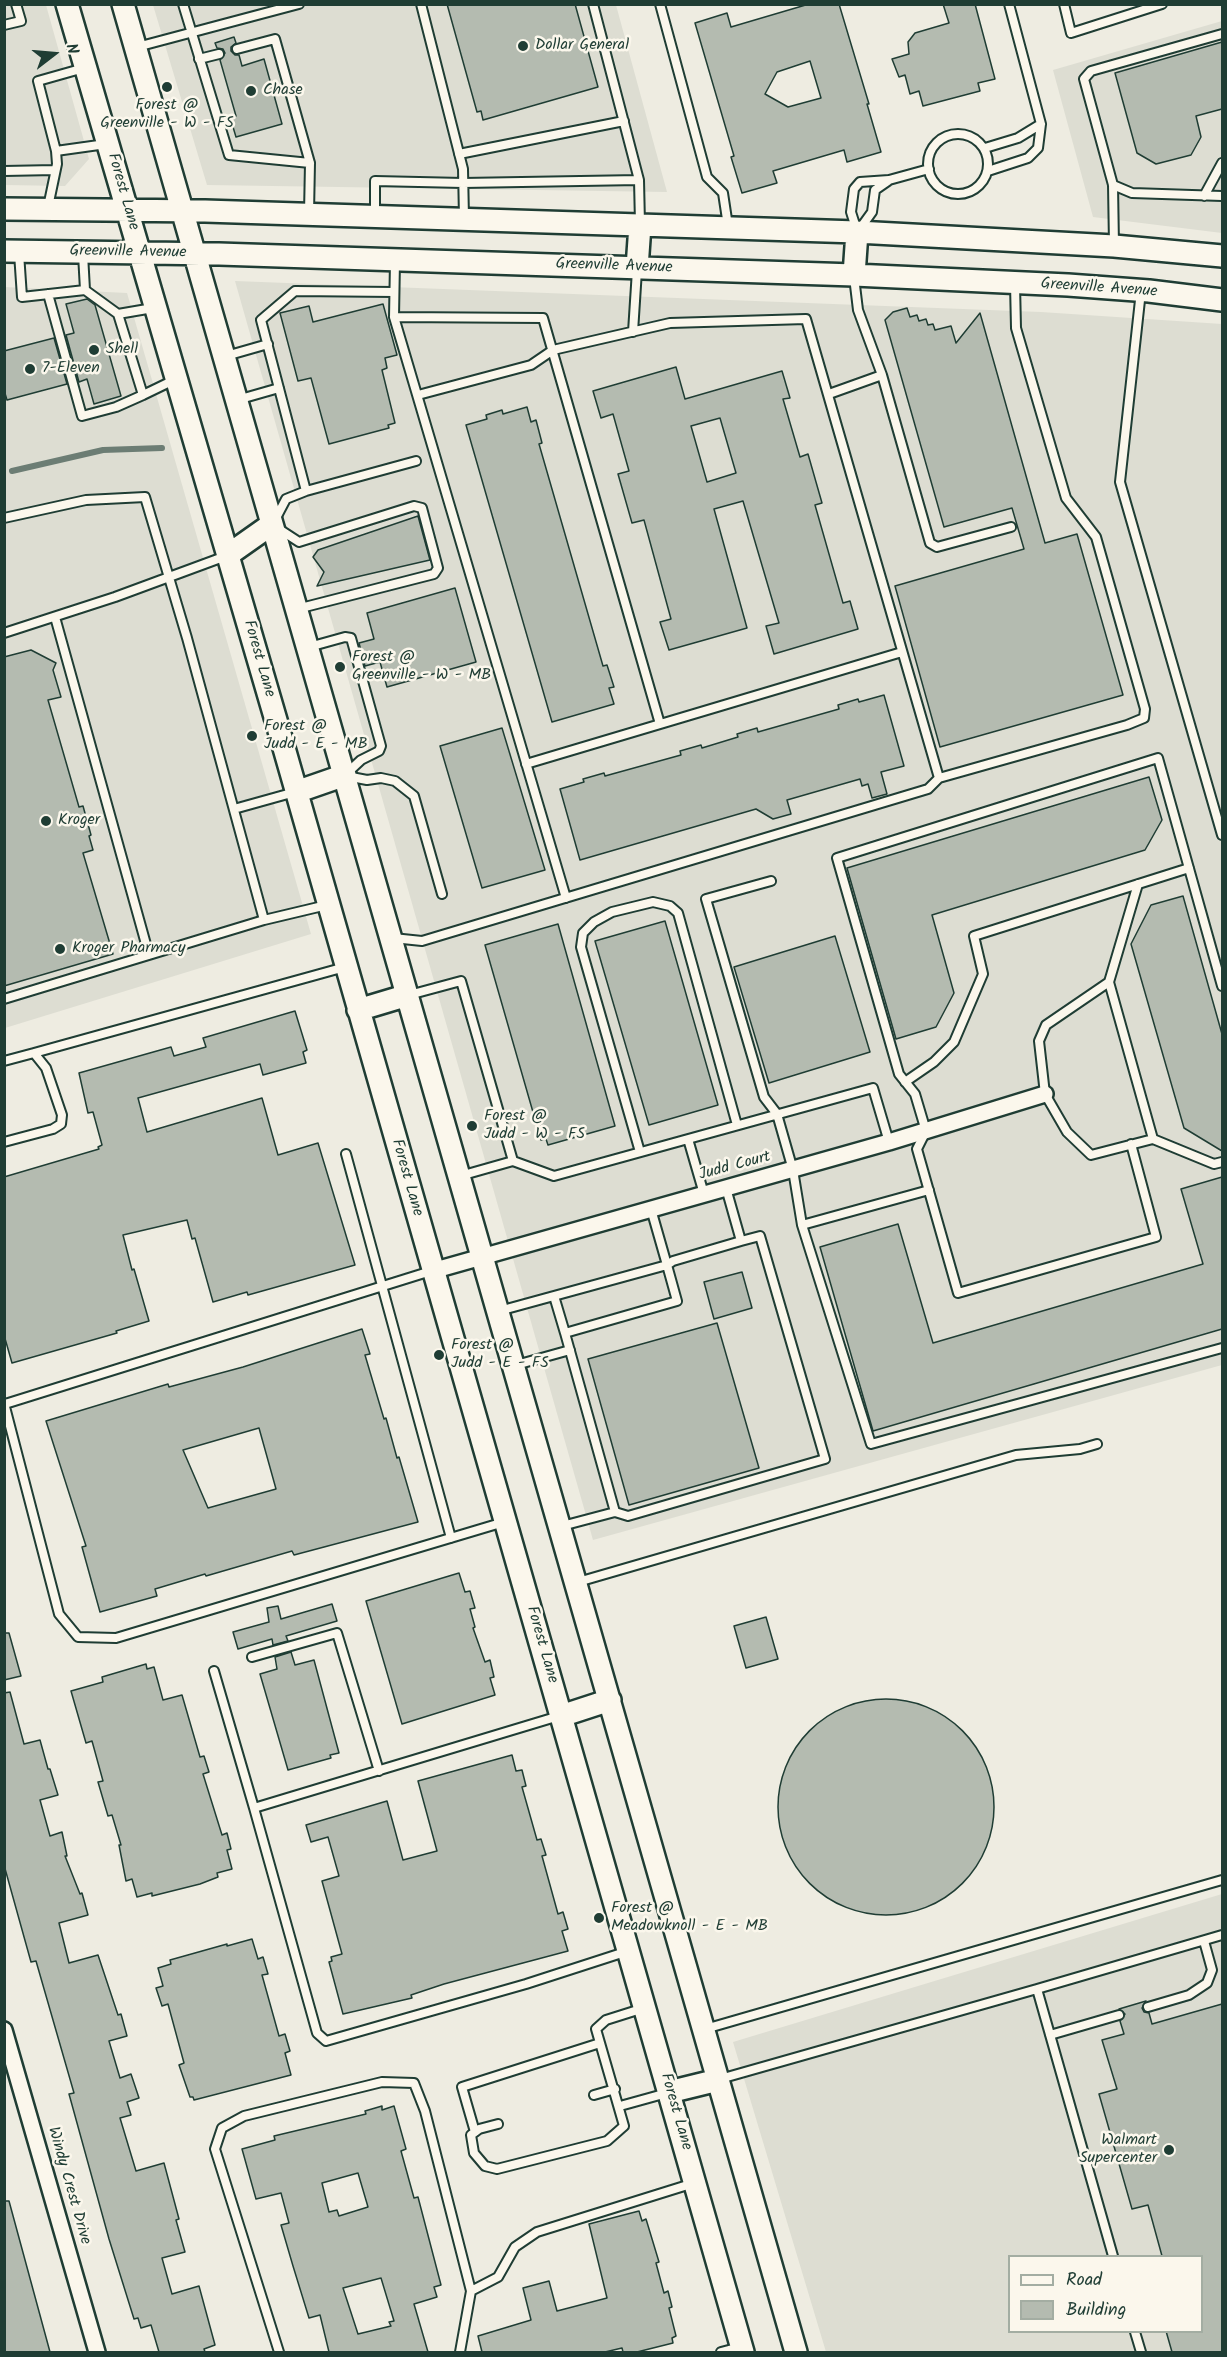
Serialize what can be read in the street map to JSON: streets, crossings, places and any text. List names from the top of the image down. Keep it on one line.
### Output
{"streets":{"main road":["Forest Lane","Greenville Avenue"],"street":["Judd Court","Windy Crest Drive"]},"crossings":[["Forest Lane","Greenville Avenue"],["Forest Lane","Judd Court"]],"places":["Dollar General","Forest @ Greenville - W - FS","Chase","Shell","7-Eleven","Forest @ Greenville - W - MB","Forest @ Judd - E - MB","Kroger","Kroger Pharmacy","Forest @ Judd - W - FS","Forest @ Judd - E - FS","Forest @ Meadowknoll - E - MB","Walmart Supercenter"],"legend":["Road","Building"],"north":"right"}
